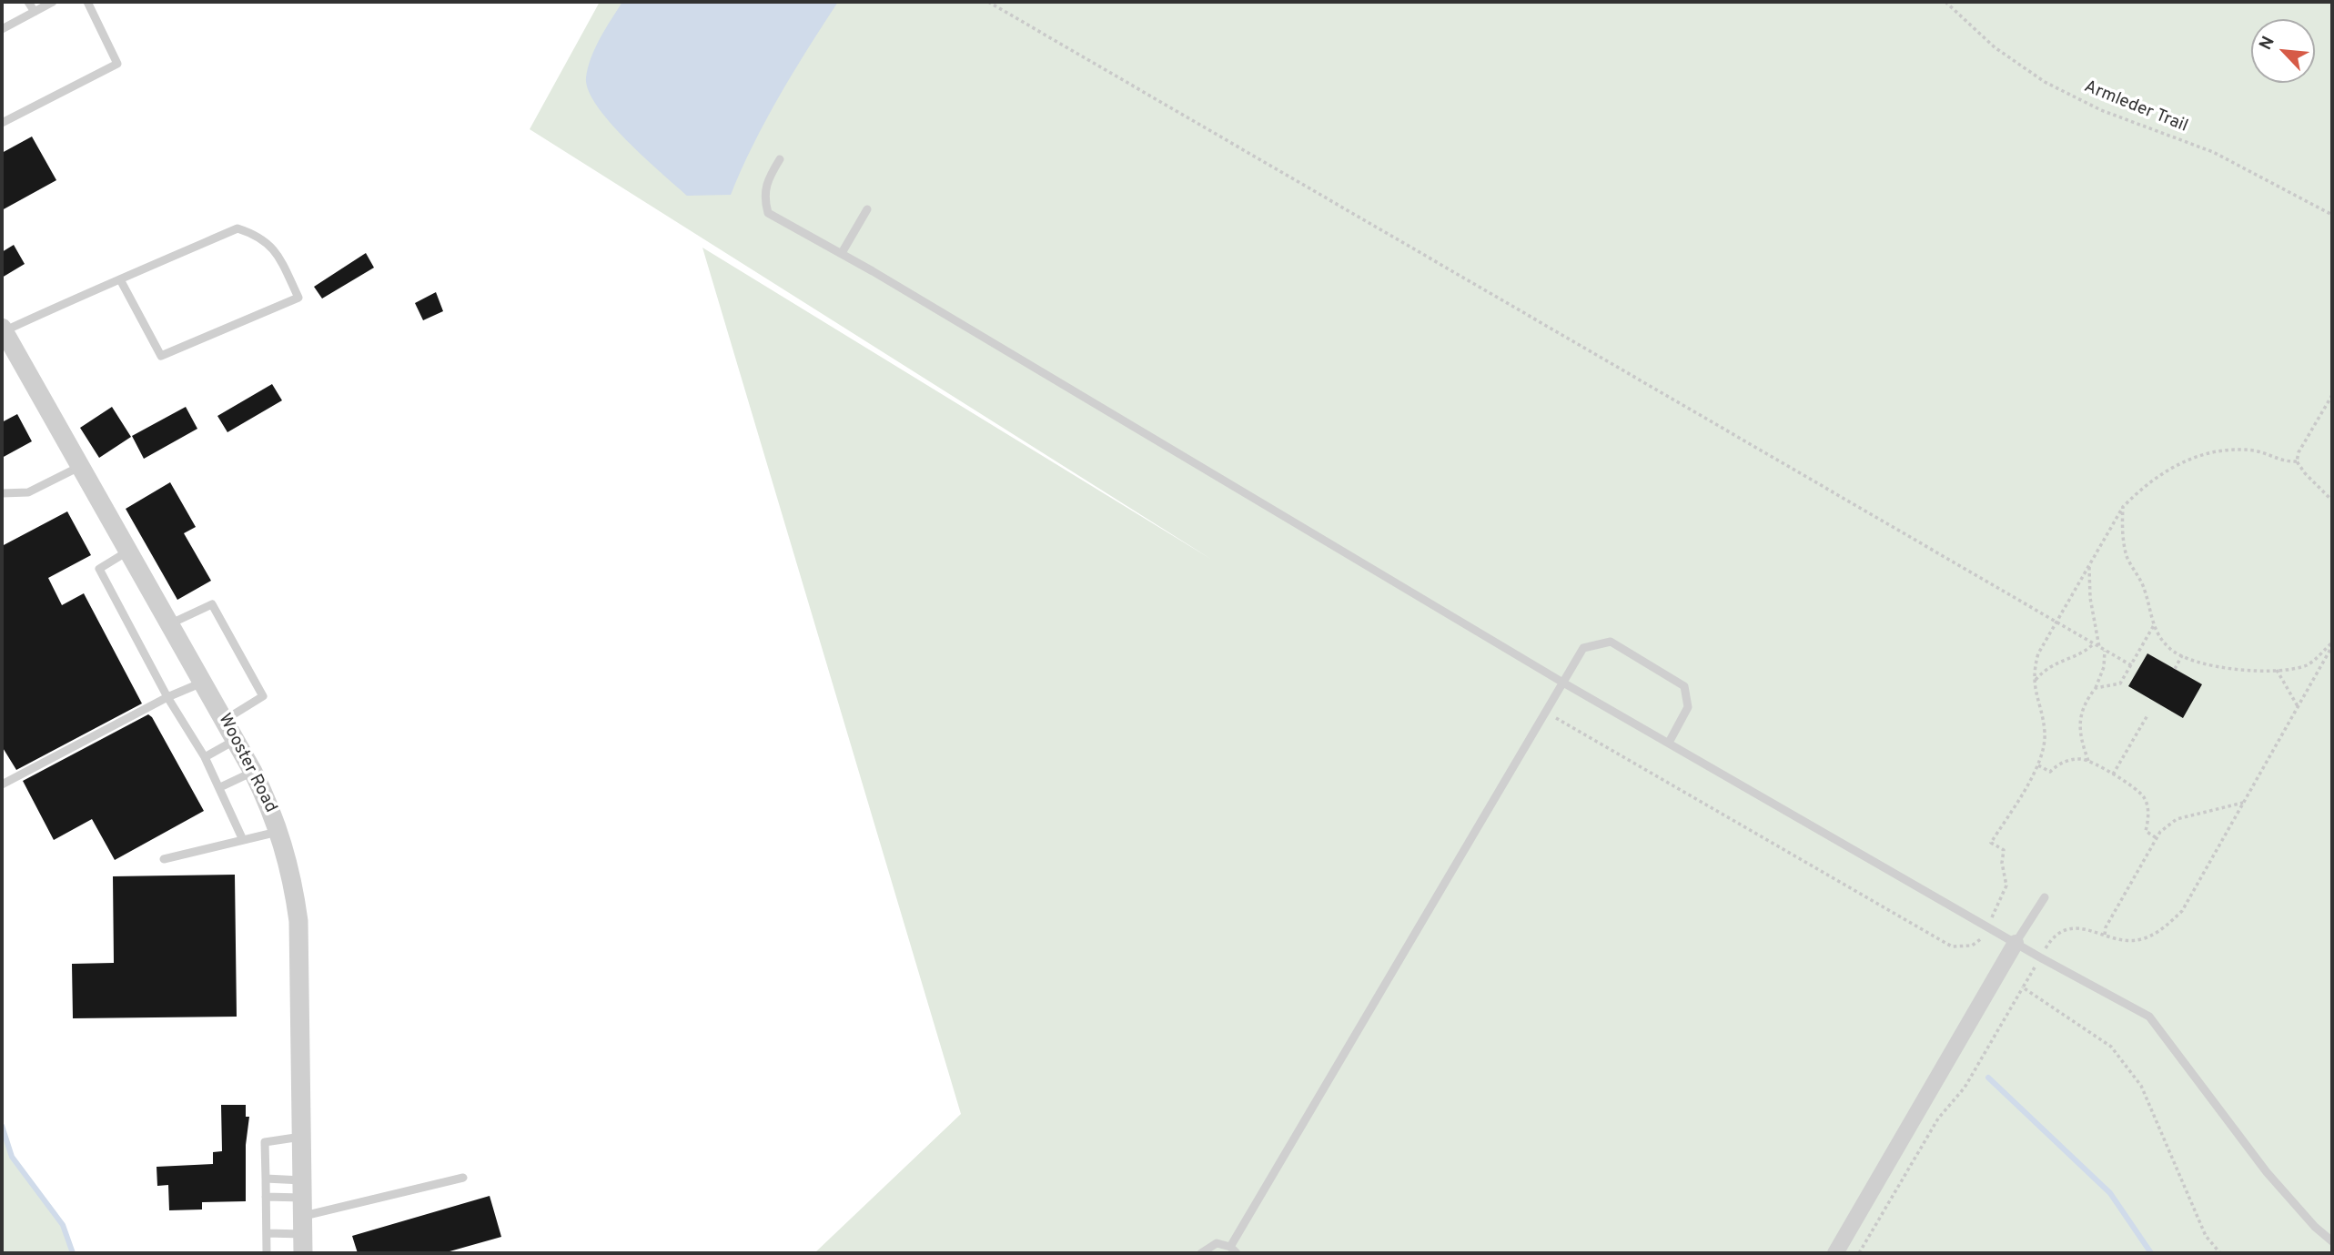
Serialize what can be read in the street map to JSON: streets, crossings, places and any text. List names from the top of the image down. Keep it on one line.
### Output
{"streets":{"street":["Wooster Road"],"path":["Armleder Trail"]},"north":"top left"}
